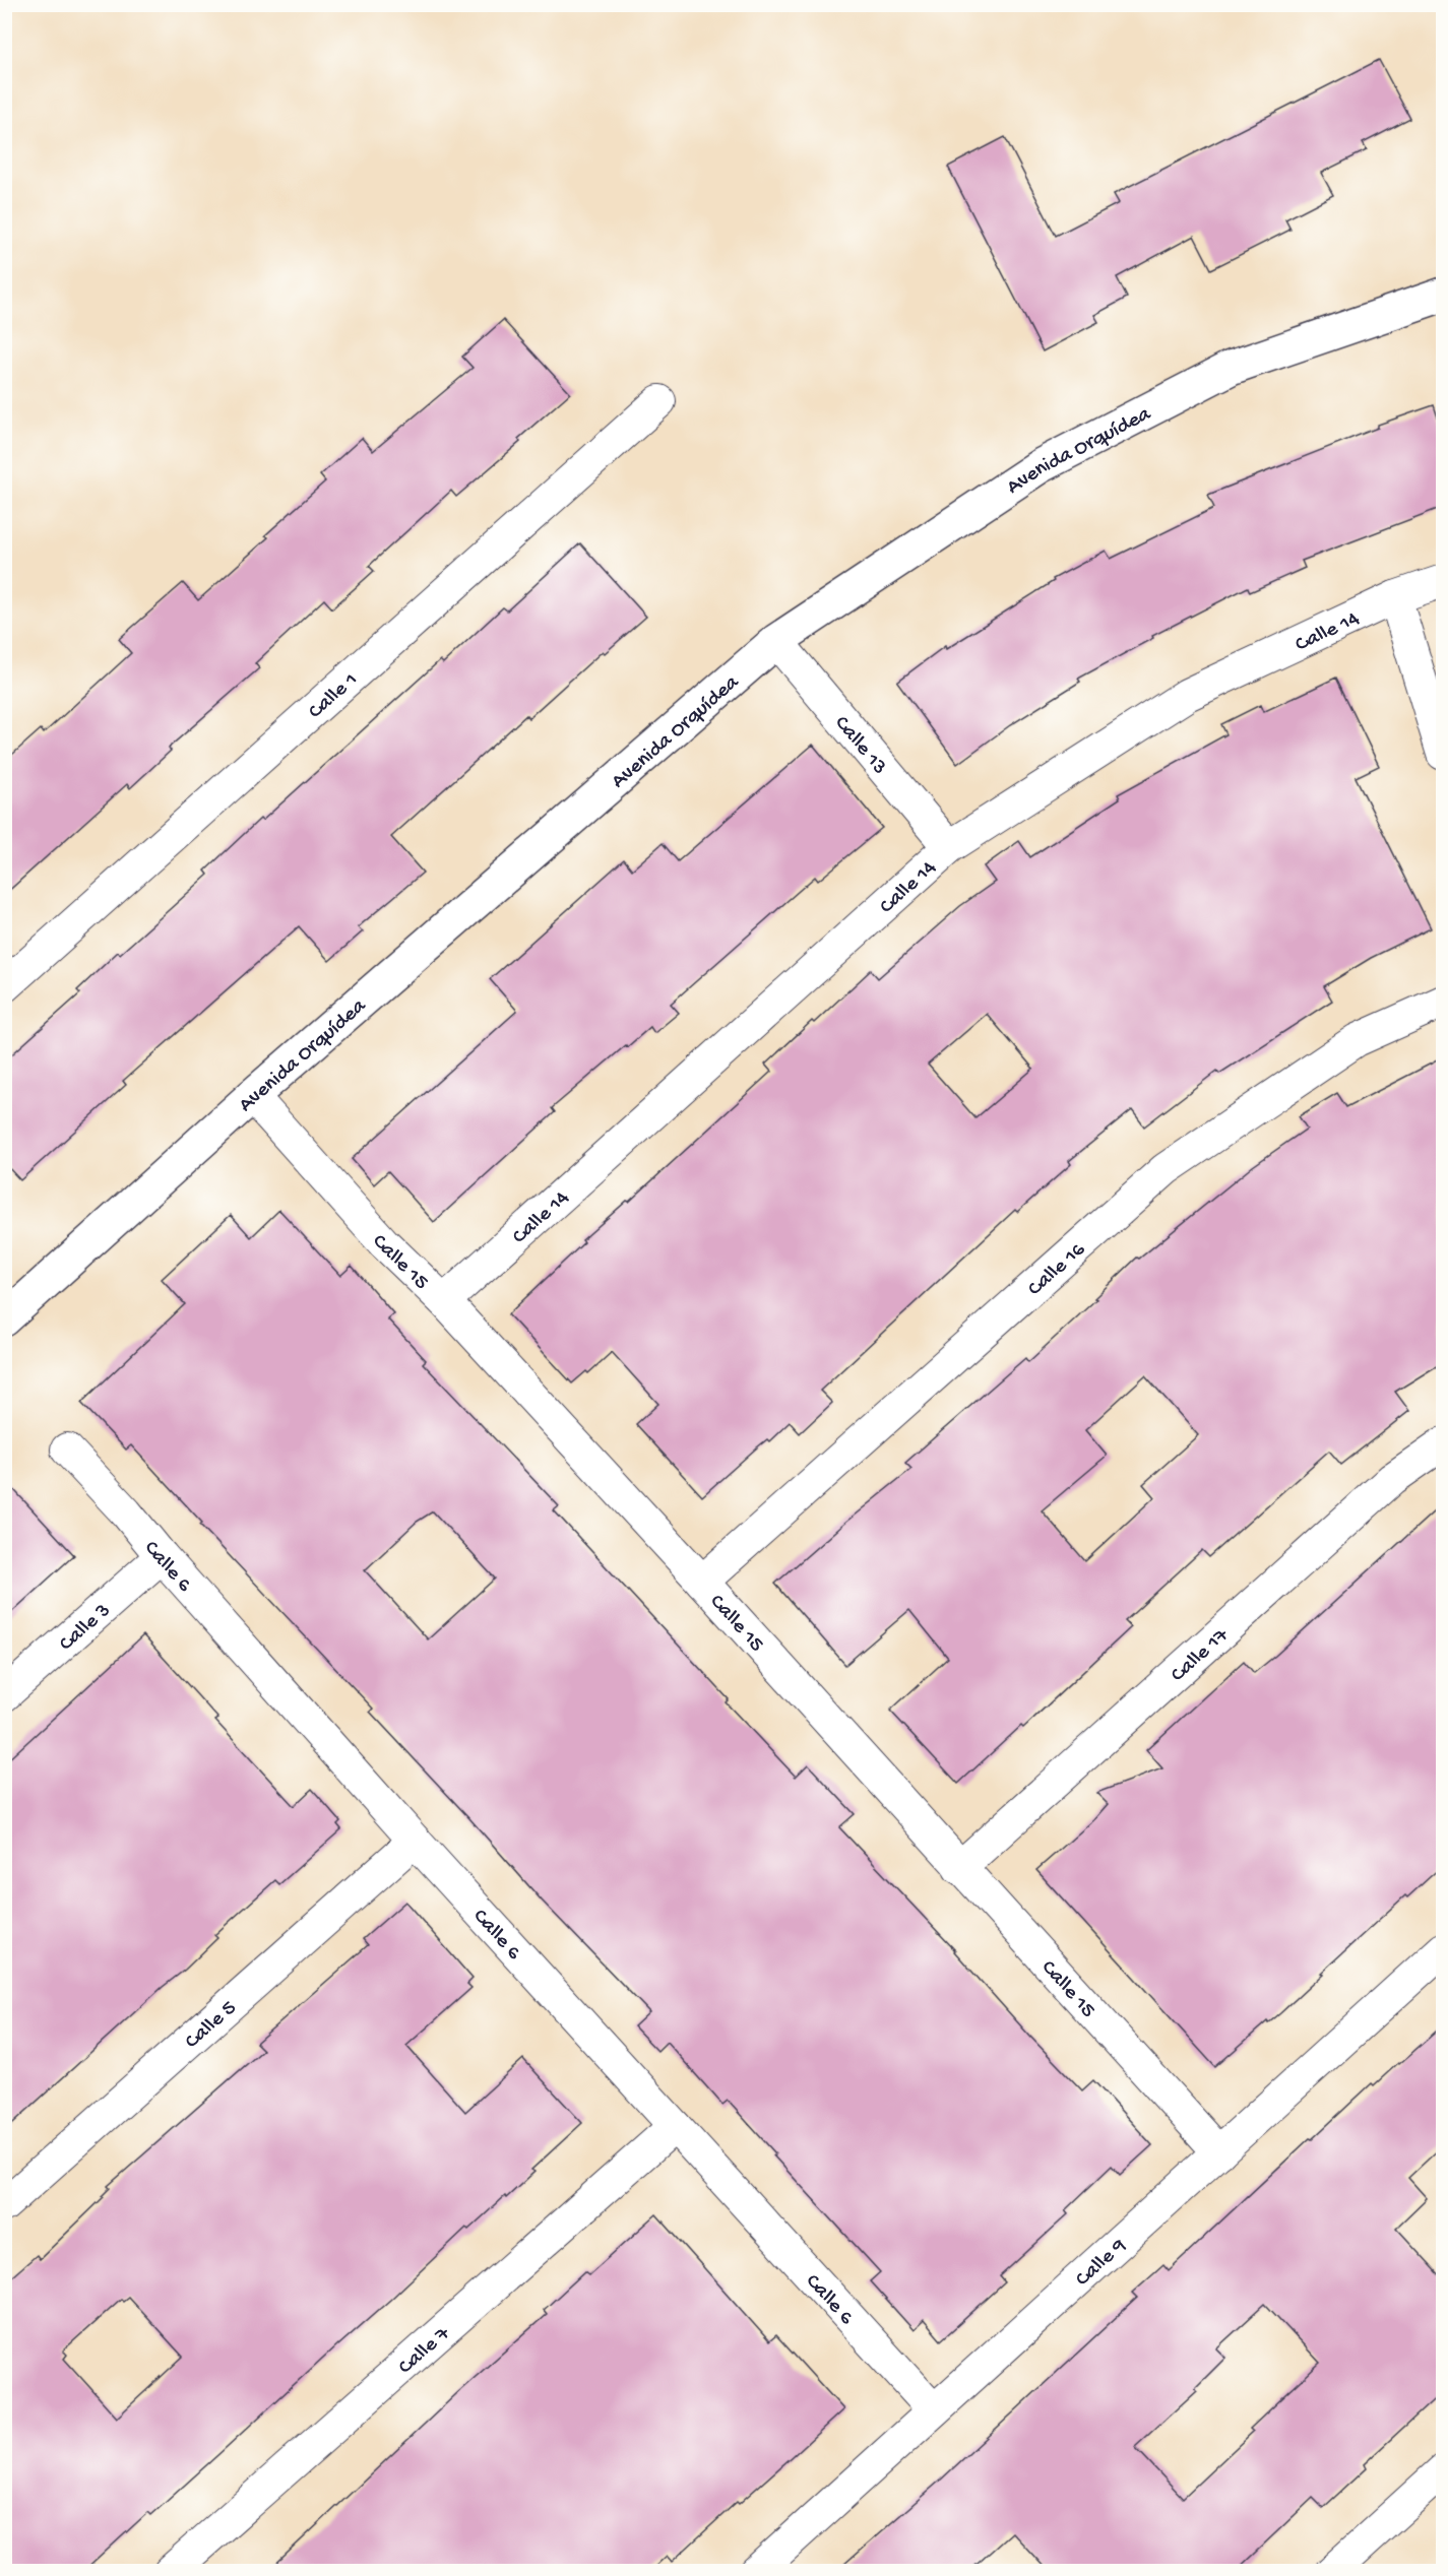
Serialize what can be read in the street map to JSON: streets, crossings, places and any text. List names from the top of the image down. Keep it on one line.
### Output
{"streets":{"street":["Avenida Orquídea","Calle 14","Calle 1","Calle 13","Calle 15","Calle 16","Calle 6","Calle 3","Calle 17","Calle 5","Calle 9","Calle 7"]},"crossings":[["Avenida Orquídea","Calle 13"],["Avenida Orquídea","Calle 15"],["Calle 14","Calle 13"],["Calle 14","Calle 15"],["Calle 15","Calle 16"],["Calle 15","Calle 17"],["Calle 15","Calle 9"],["Calle 6","Calle 3"],["Calle 6","Calle 5"],["Calle 6","Calle 9"],["Calle 6","Calle 7"]]}
